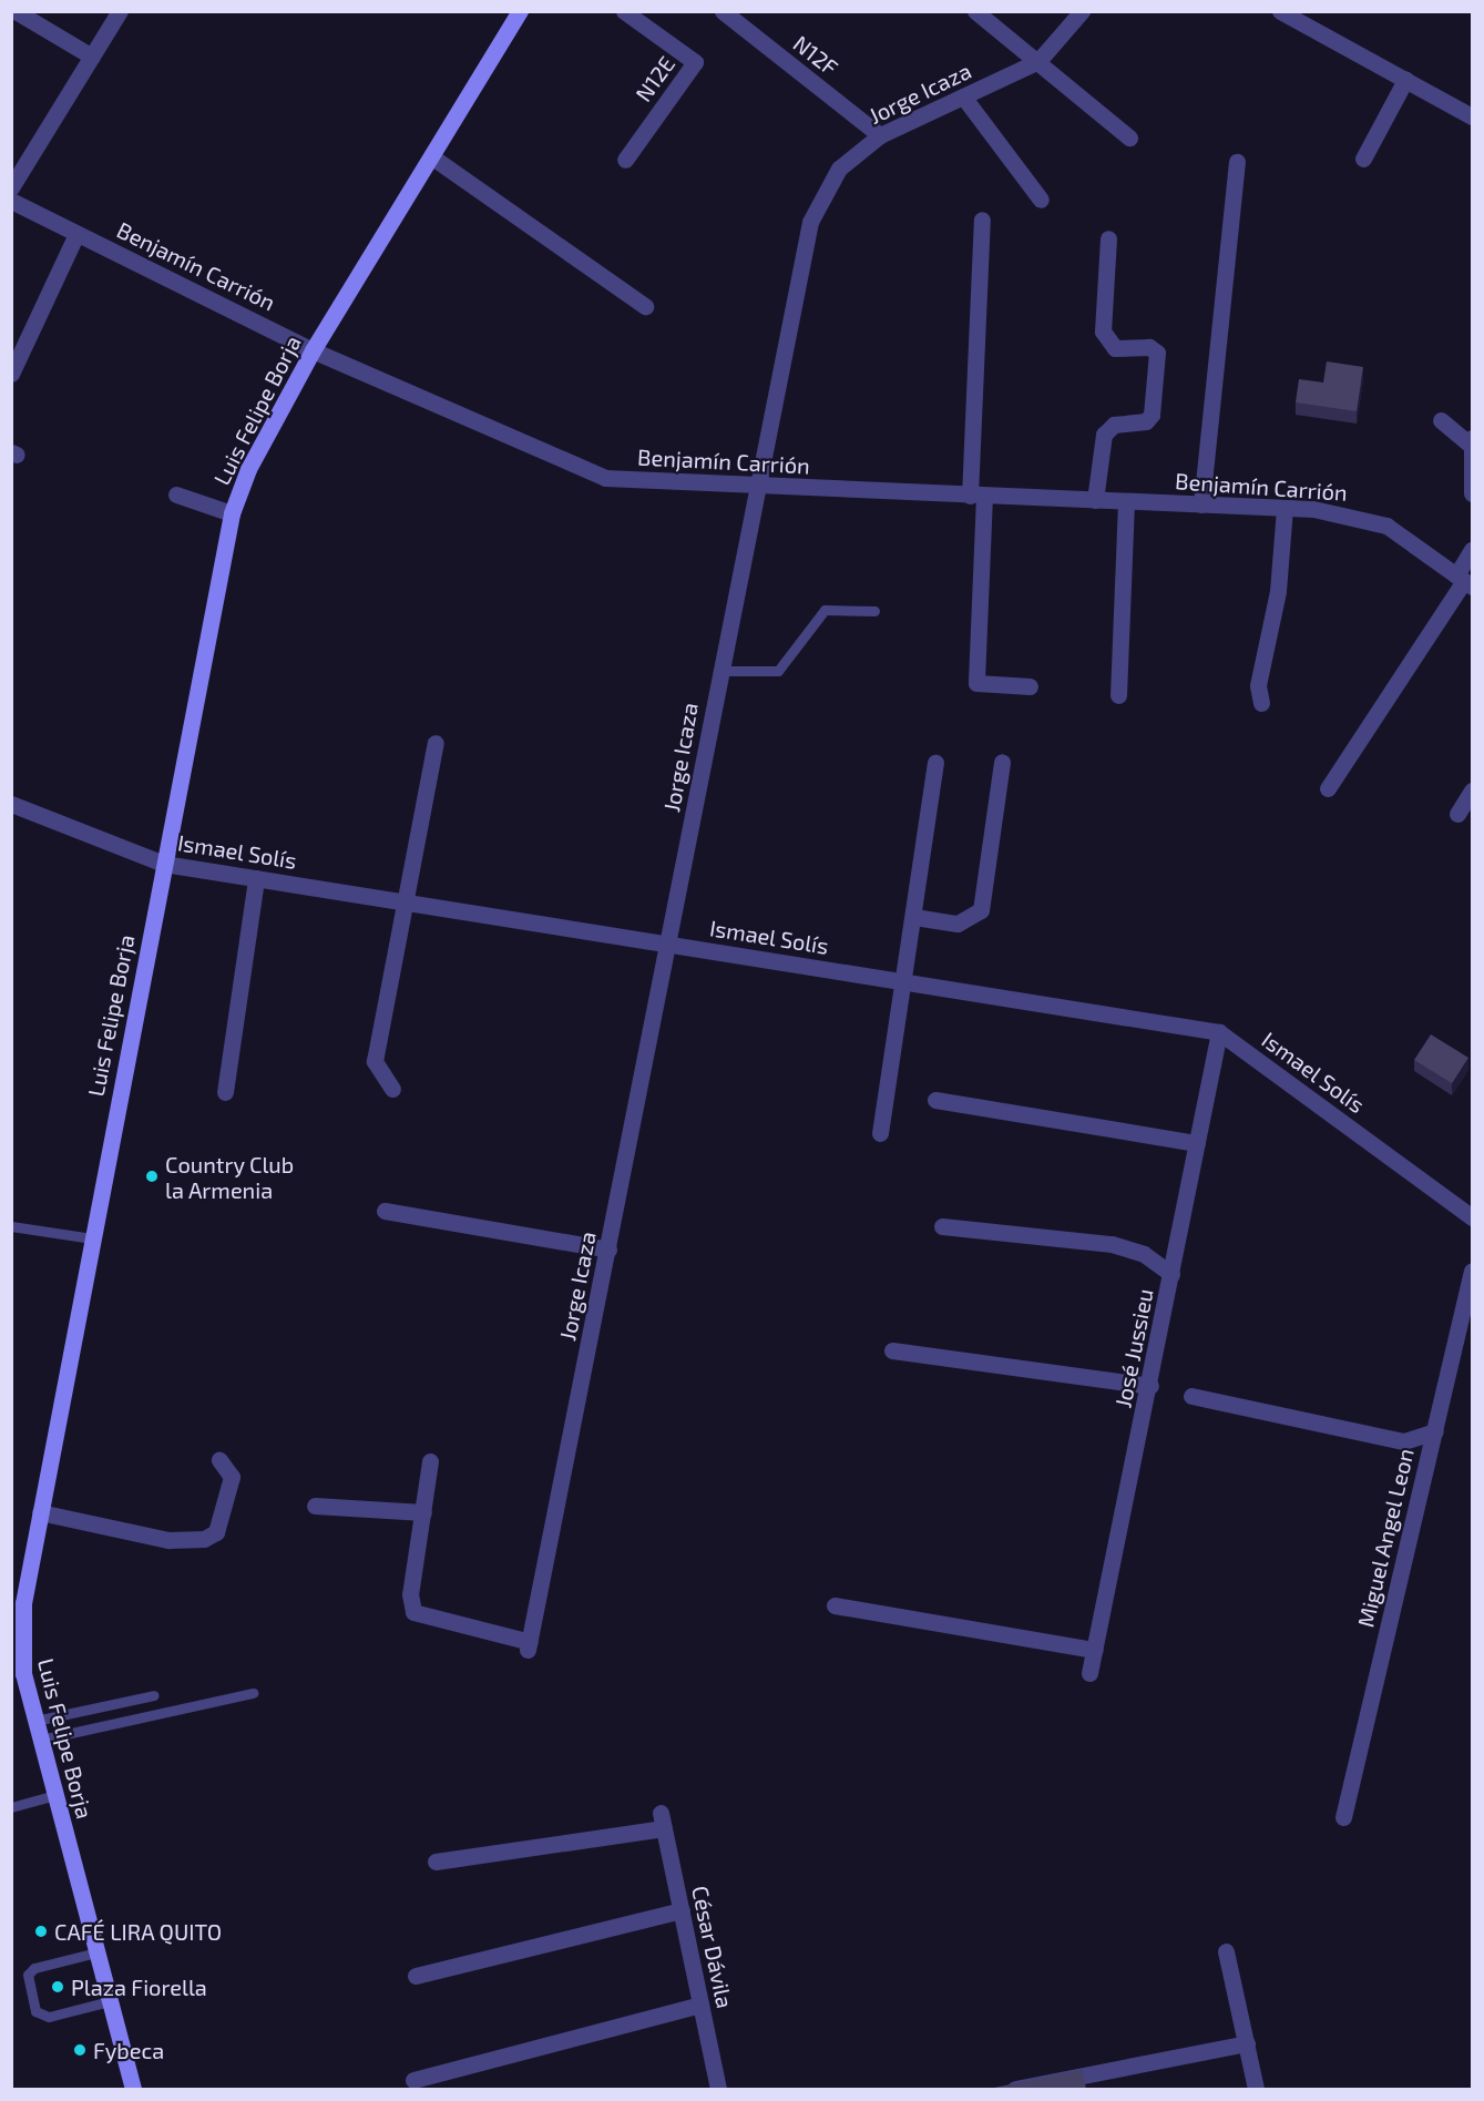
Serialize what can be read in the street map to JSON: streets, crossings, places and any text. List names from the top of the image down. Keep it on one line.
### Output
{"streets":{"street":["N12F","N12E","Jorge Icaza","Benjamín Carrión","Luis Felipe Borja","Ismael Solís","José Jussieu","Miguel Angel Leon","César Dávila"]},"crossings":[["N12F","Jorge Icaza"],["Jorge Icaza","Benjamín Carrión"],["Jorge Icaza","Ismael Solís"],["Benjamín Carrión","Luis Felipe Borja"],["Luis Felipe Borja","Ismael Solís"],["Ismael Solís","José Jussieu"]],"places":["Country Club la Armenia","CAFÉ LIRA QUITO","Plaza Fiorella","Fybeca"]}
